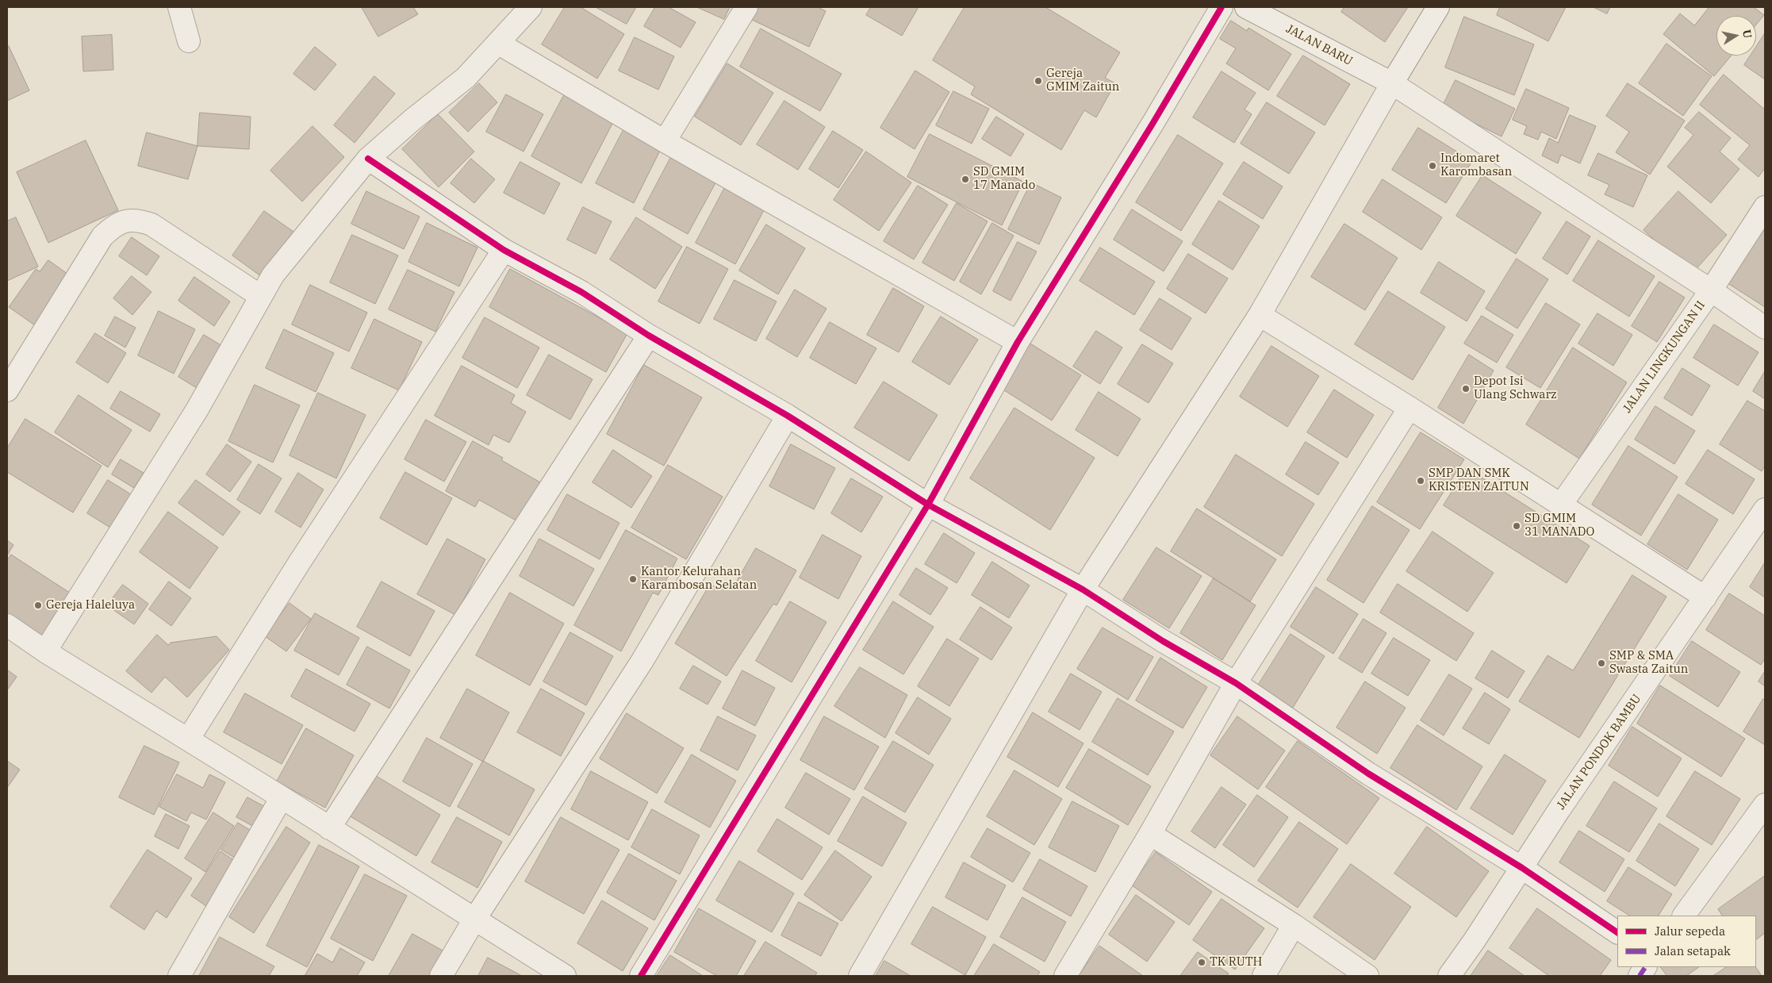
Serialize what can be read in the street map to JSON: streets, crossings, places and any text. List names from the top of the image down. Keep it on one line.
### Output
{"streets":{"street":["JALAN BARU","JALAN LINGKUNGAN II","JALAN PONDOK BAMBU"]},"crossings":[["JALAN BARU","JALAN LINGKUNGAN II"]],"places":["Gereja GMIM Zaitun","Indomaret Karombasan","SD GMIM 17 Manado","Depot Isi Ulang Schwarz","SMP DAN SMK KRISTEN ZAITUN","SD GMIM 31 MANADO","Kantor Kelurahan Karambosan Selatan","Gereja Haleluya","SMP & SMA Swasta Zaitun","TK RUTH"],"legend":["Jalur sepeda","Jalan setapak"],"north":"right"}
